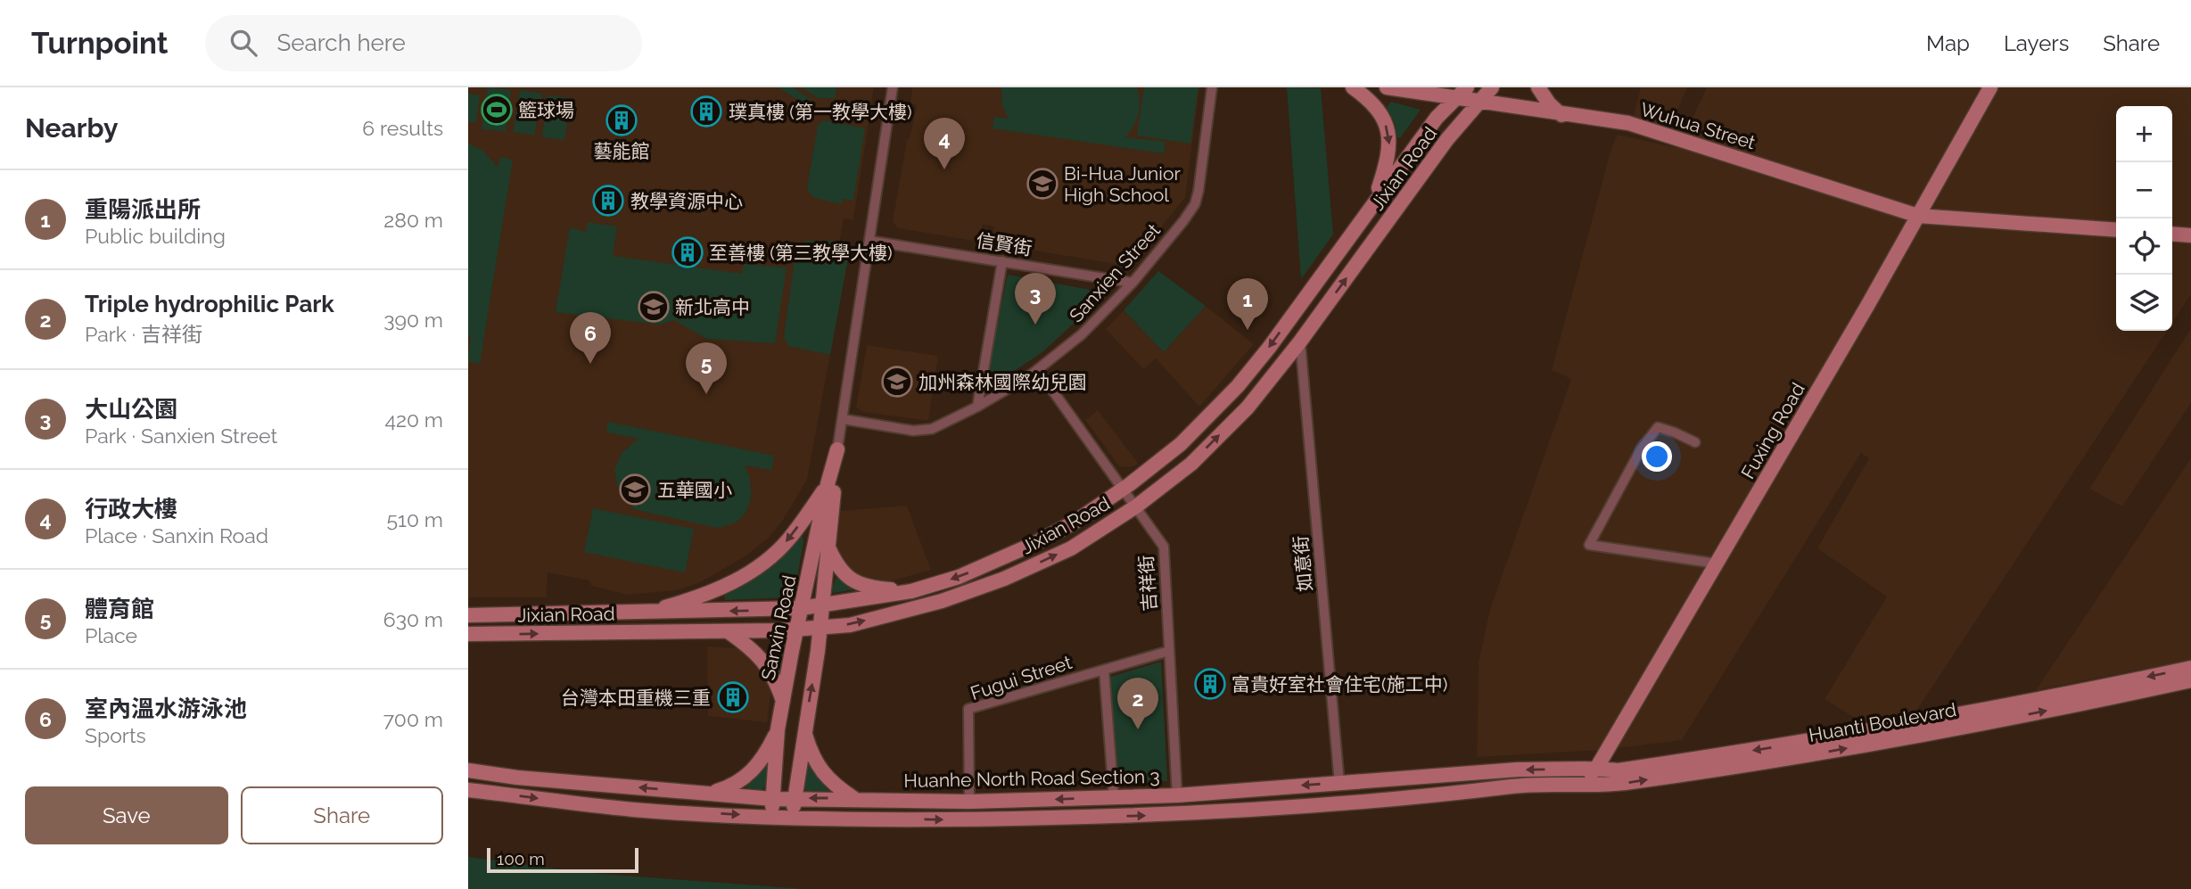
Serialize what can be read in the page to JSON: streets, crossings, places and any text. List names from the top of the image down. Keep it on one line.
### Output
{"streets":{"street":["Wuhua Street","Jixian Road","信賢街","Sanxien Street","Fuxing Road","如意街","吉祥街","Sanxin Road","Fugui Street","Huanti Boulevard","Huanhe North Road Section 3"]},"crossings":[["Wuhua Street","Jixian Road"],["Wuhua Street","Fuxing Road"],["Jixian Road","如意街"],["Jixian Road","吉祥街"],["Jixian Road","Sanxin Road"],["信賢街","Sanxien Street"],["信賢街","Sanxin Road"],["Sanxien Street","吉祥街"],["Sanxien Street","Sanxin Road"],["Fuxing Road","Huanti Boulevard"],["Fuxing Road","Huanhe North Road Section 3"],["如意街","Huanhe North Road Section 3"],["吉祥街","Fugui Street"],["吉祥街","Huanhe North Road Section 3"],["Sanxin Road","Huanhe North Road Section 3"],["Fugui Street","Huanhe North Road Section 3"],["Huanti Boulevard","Huanhe North Road Section 3"]],"places":{"sports":["籃球場"],"building":["璞真樓 (第一教學大樓)","藝能館","教學資源中心","至善樓 (第三教學大樓)","富貴好室社會住宅(施工中)","台灣本田重機三重"],"school or university":["Bi-Hua Junior High School","新北高中","加州森林國際幼兒園","五華國小"]},"scale_bar":"100 m","page":{"header":"Turnpoint","search":"Search here","nav":["Map","Layers","Share"],"heading":["Nearby","6 results"],"map_buttons":["+","−"],"pins":["4","3","1","6","5","2"],"list":[{"mark":"1","name":"重陽派出所","note":"Public building","value":"280 m"},{"mark":"2","name":"Triple hydrophilic Park","note":"Park · 吉祥街","value":"390 m"},{"mark":"3","name":"大山公園","note":"Park · Sanxien Street","value":"420 m"},{"mark":"4","name":"行政大樓","note":"Place · Sanxin Road","value":"510 m"},{"mark":"5","name":"體育館","note":"Place","value":"630 m"},{"mark":"6","name":"室內溫水游泳池","note":"Sports","value":"700 m"}],"buttons":["Save","Share"],"scale":"100 m"}}
